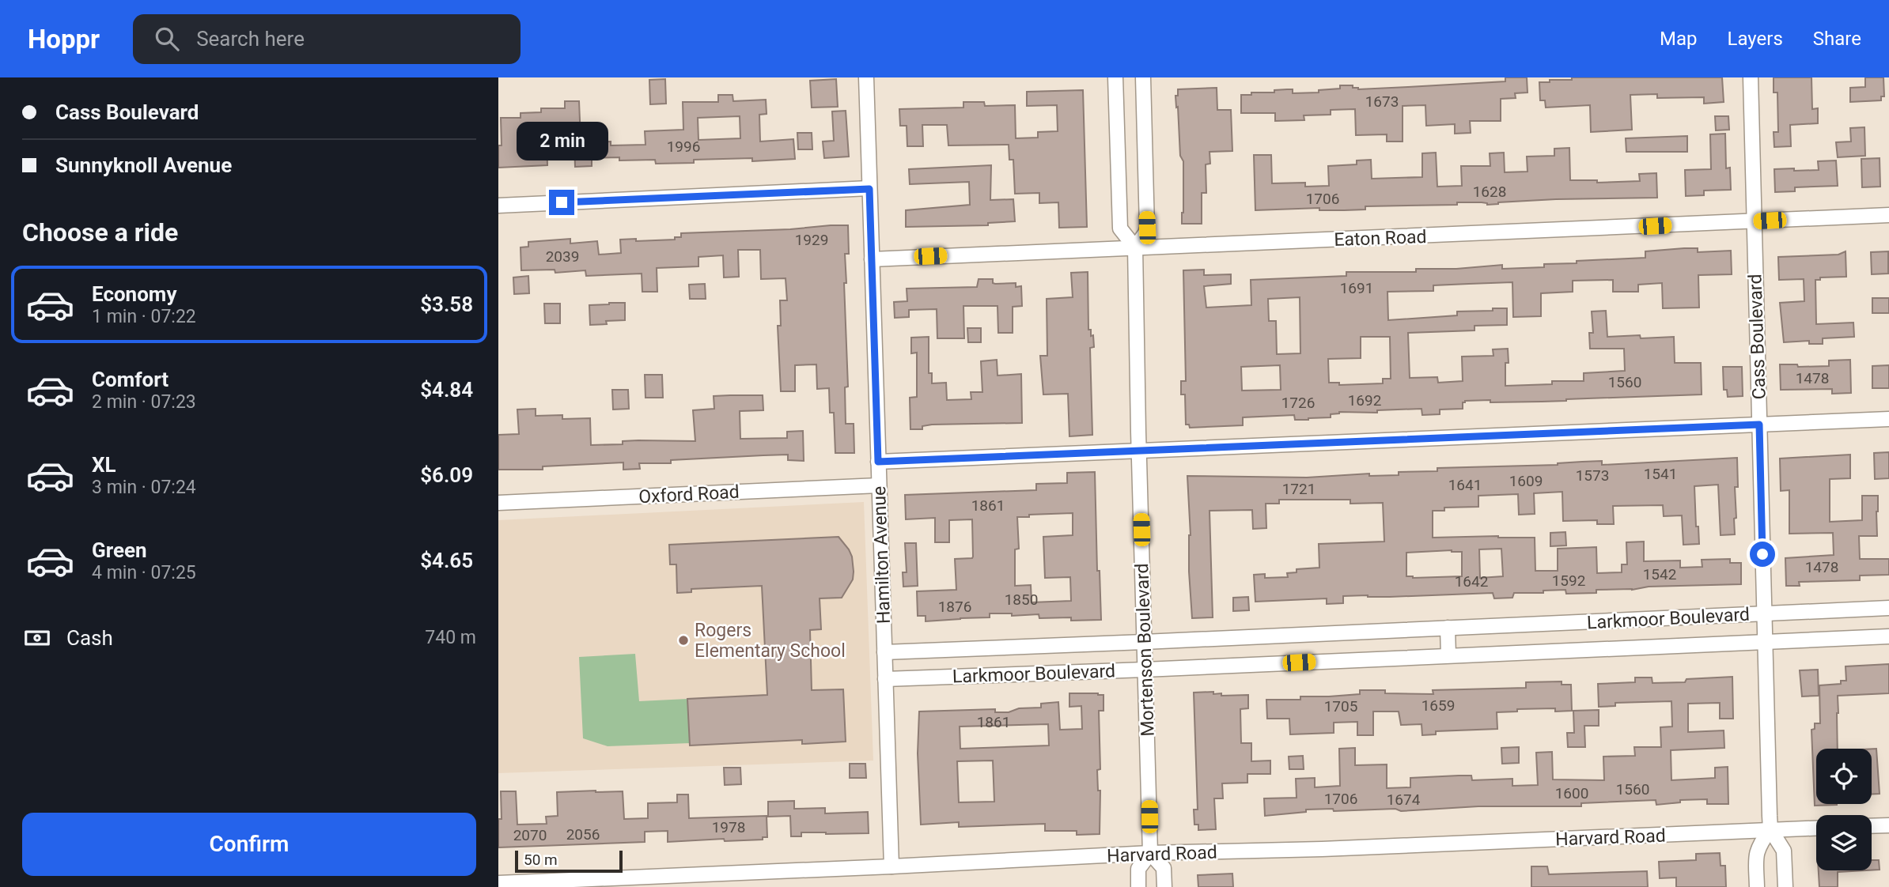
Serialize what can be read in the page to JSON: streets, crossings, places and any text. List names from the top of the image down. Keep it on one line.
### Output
{"streets":{"street":["Eaton Road","Cass Boulevard","Oxford Road","Hamilton Avenue","Larkmoor Boulevard","Mortenson Boulevard","Harvard Road"]},"crossings":[["Eaton Road","Cass Boulevard"],["Eaton Road","Hamilton Avenue"],["Eaton Road","Mortenson Boulevard"],["Cass Boulevard","Larkmoor Boulevard"],["Cass Boulevard","Harvard Road"],["Oxford Road","Hamilton Avenue"],["Hamilton Avenue","Larkmoor Boulevard"],["Hamilton Avenue","Harvard Road"],["Larkmoor Boulevard","Mortenson Boulevard"],["Mortenson Boulevard","Harvard Road"]],"places":["Rogers Elementary School"],"house_numbers":["1673","1996","1628","1706","1929","2039","1691","1478","1560","1692","1726","1541","1573","1609","1641","1721","1861","1478","1542","1592","1642","1850","1876","1659","1705","1861","1560","1600","1706","1674","1978","2056","2070"],"scale_bar":"50 m","page":{"header":"Hoppr","search":"Search here","nav":["Map","Layers","Share"],"banner":["Cass Boulevard","Sunnyknoll Avenue"],"bubble":"2 min","heading":"Choose a ride","list":[{"name":"Economy","note":"1 min · 07:22","value":"$3.58"},{"name":"Comfort","note":"2 min · 07:23","value":"$4.84"},{"name":"XL","note":"3 min · 07:24","value":"$6.09"},{"name":"Green","note":"4 min · 07:25","value":"$4.65"}],"pay":["Cash","740 m"],"buttons":"Confirm","scale":"50 m"}}
